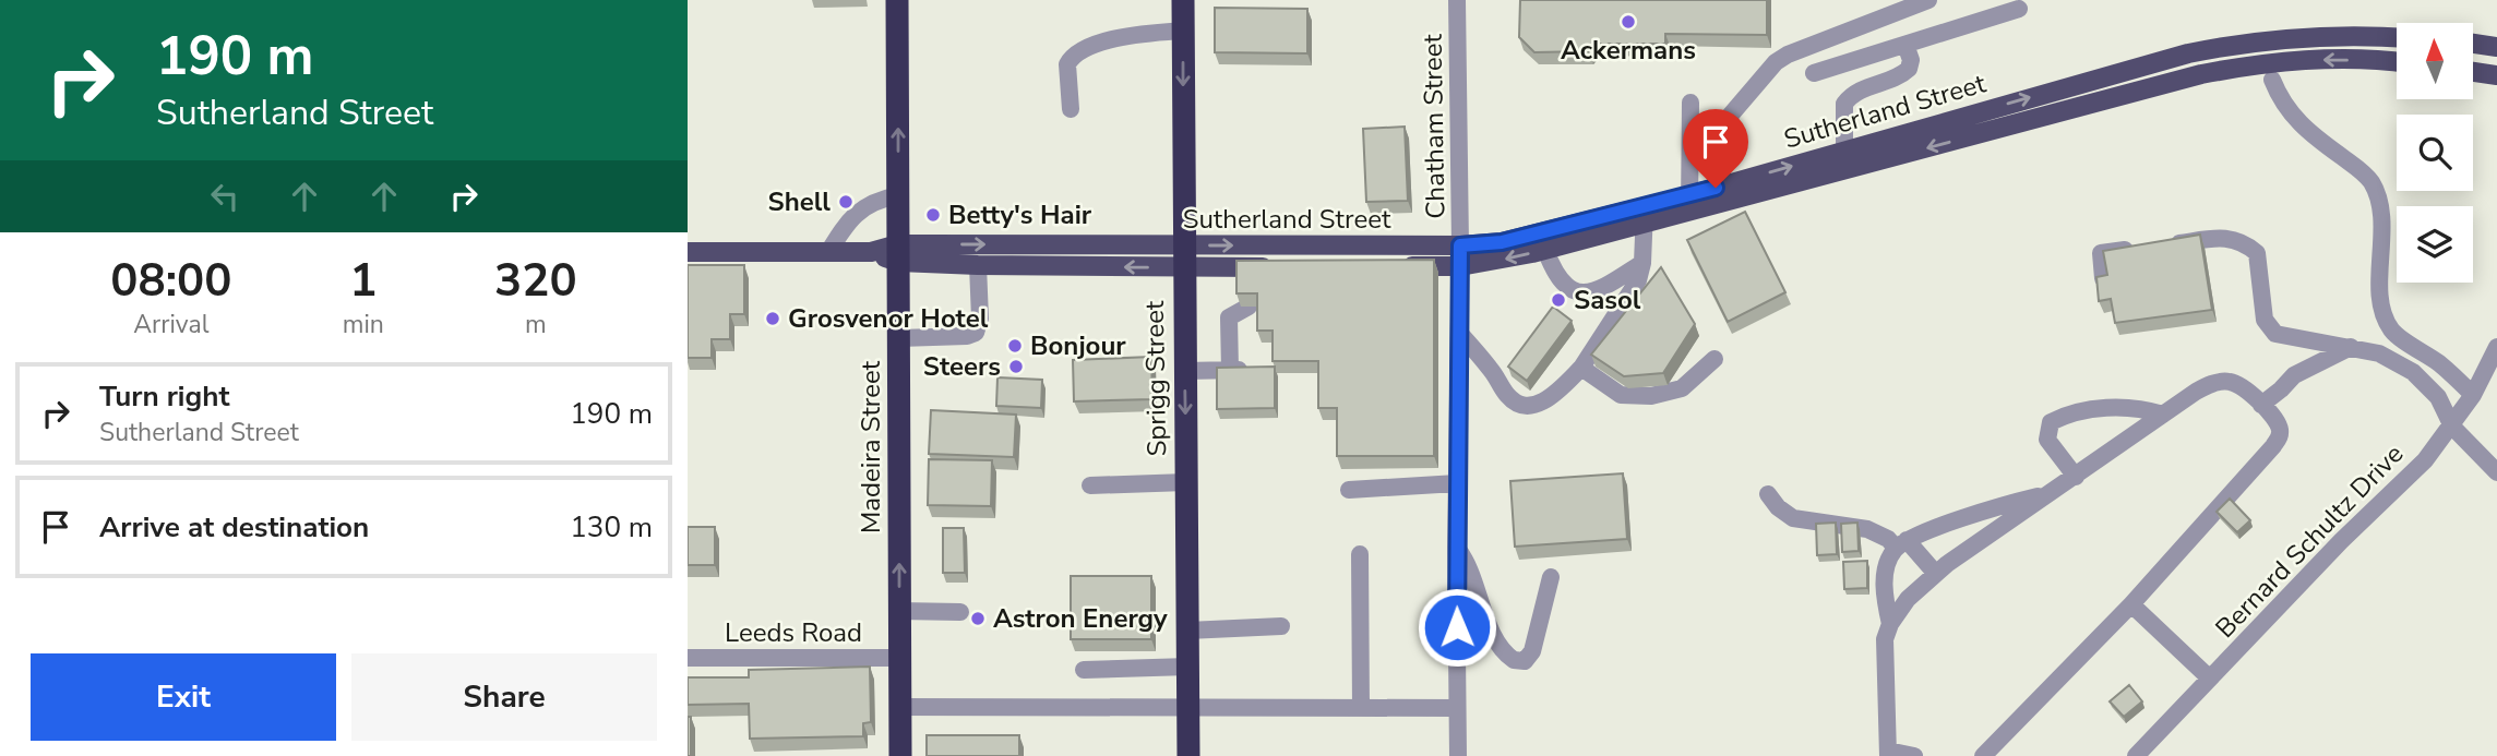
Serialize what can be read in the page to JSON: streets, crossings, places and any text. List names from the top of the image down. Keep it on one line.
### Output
{"streets":{"highway":["Sprigg Street","Madeira Street"],"main road":["Sutherland Street"],"street":["Chatham Street","Bernard Schultz Drive","Leeds Road"]},"crossings":[["Sutherland Street","Chatham Street"],["Sutherland Street","Sprigg Street"],["Sutherland Street","Madeira Street"],["Madeira Street","Leeds Road"]],"one_way":["Sprigg Street","Madeira Street"],"places":["Ackermans","Shell","Betty's Hair","Sasol","Grosvenor Hotel","Bonjour","Steers","Astron Energy"],"north":"top","page":{"turn":["190 m","Sutherland Street"],"eta":["08:00","Arrival","1","min","320","m"],"list":[{"name":"Turn right","note":"Sutherland Street","value":"190 m"},{"name":"Arrive at destination","value":"130 m"}],"buttons":["Exit","Share"]}}
